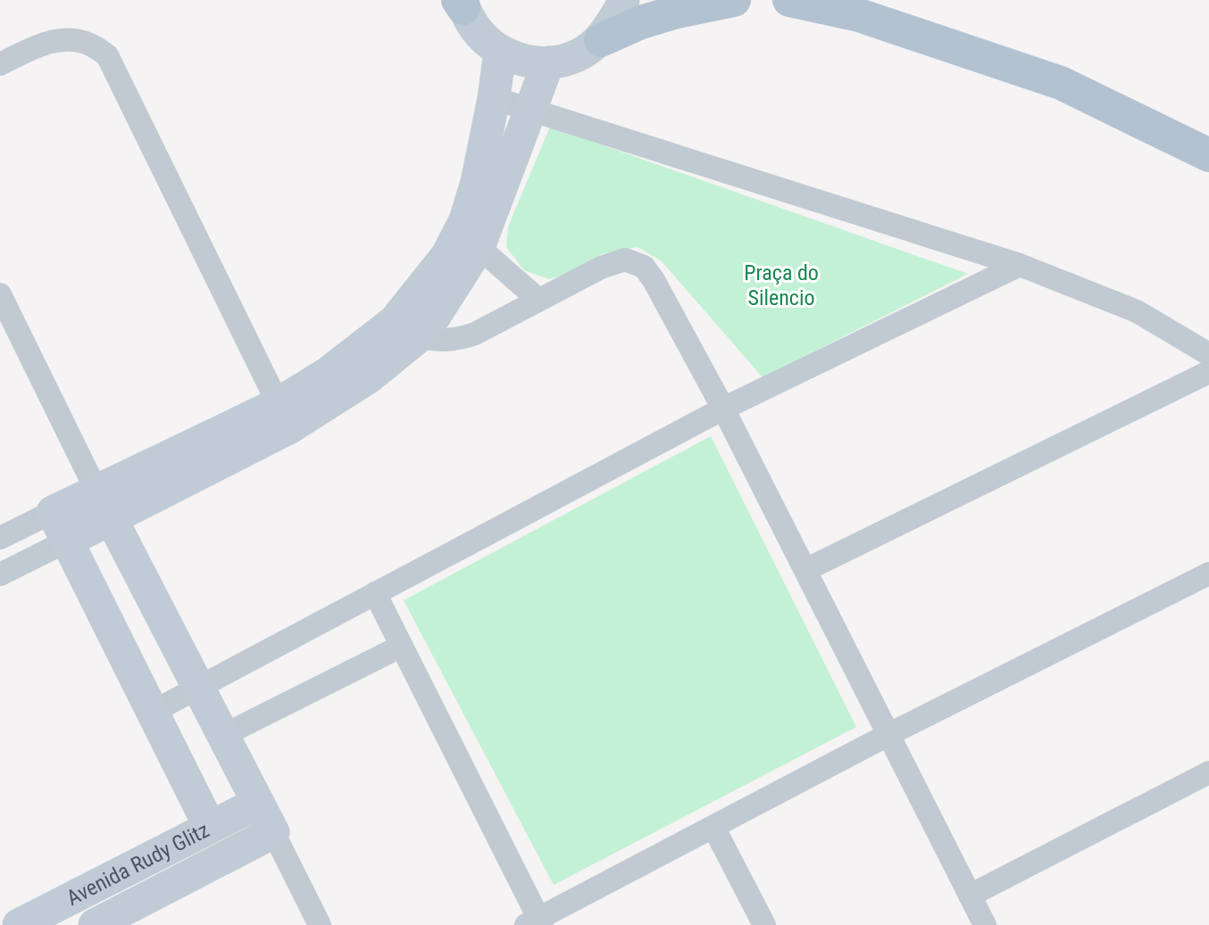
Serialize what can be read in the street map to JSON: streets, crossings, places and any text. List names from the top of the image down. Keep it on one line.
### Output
{"streets":{"street":["Avenida Rudy Glitz"]},"parks":["Praça do Silencio"]}
